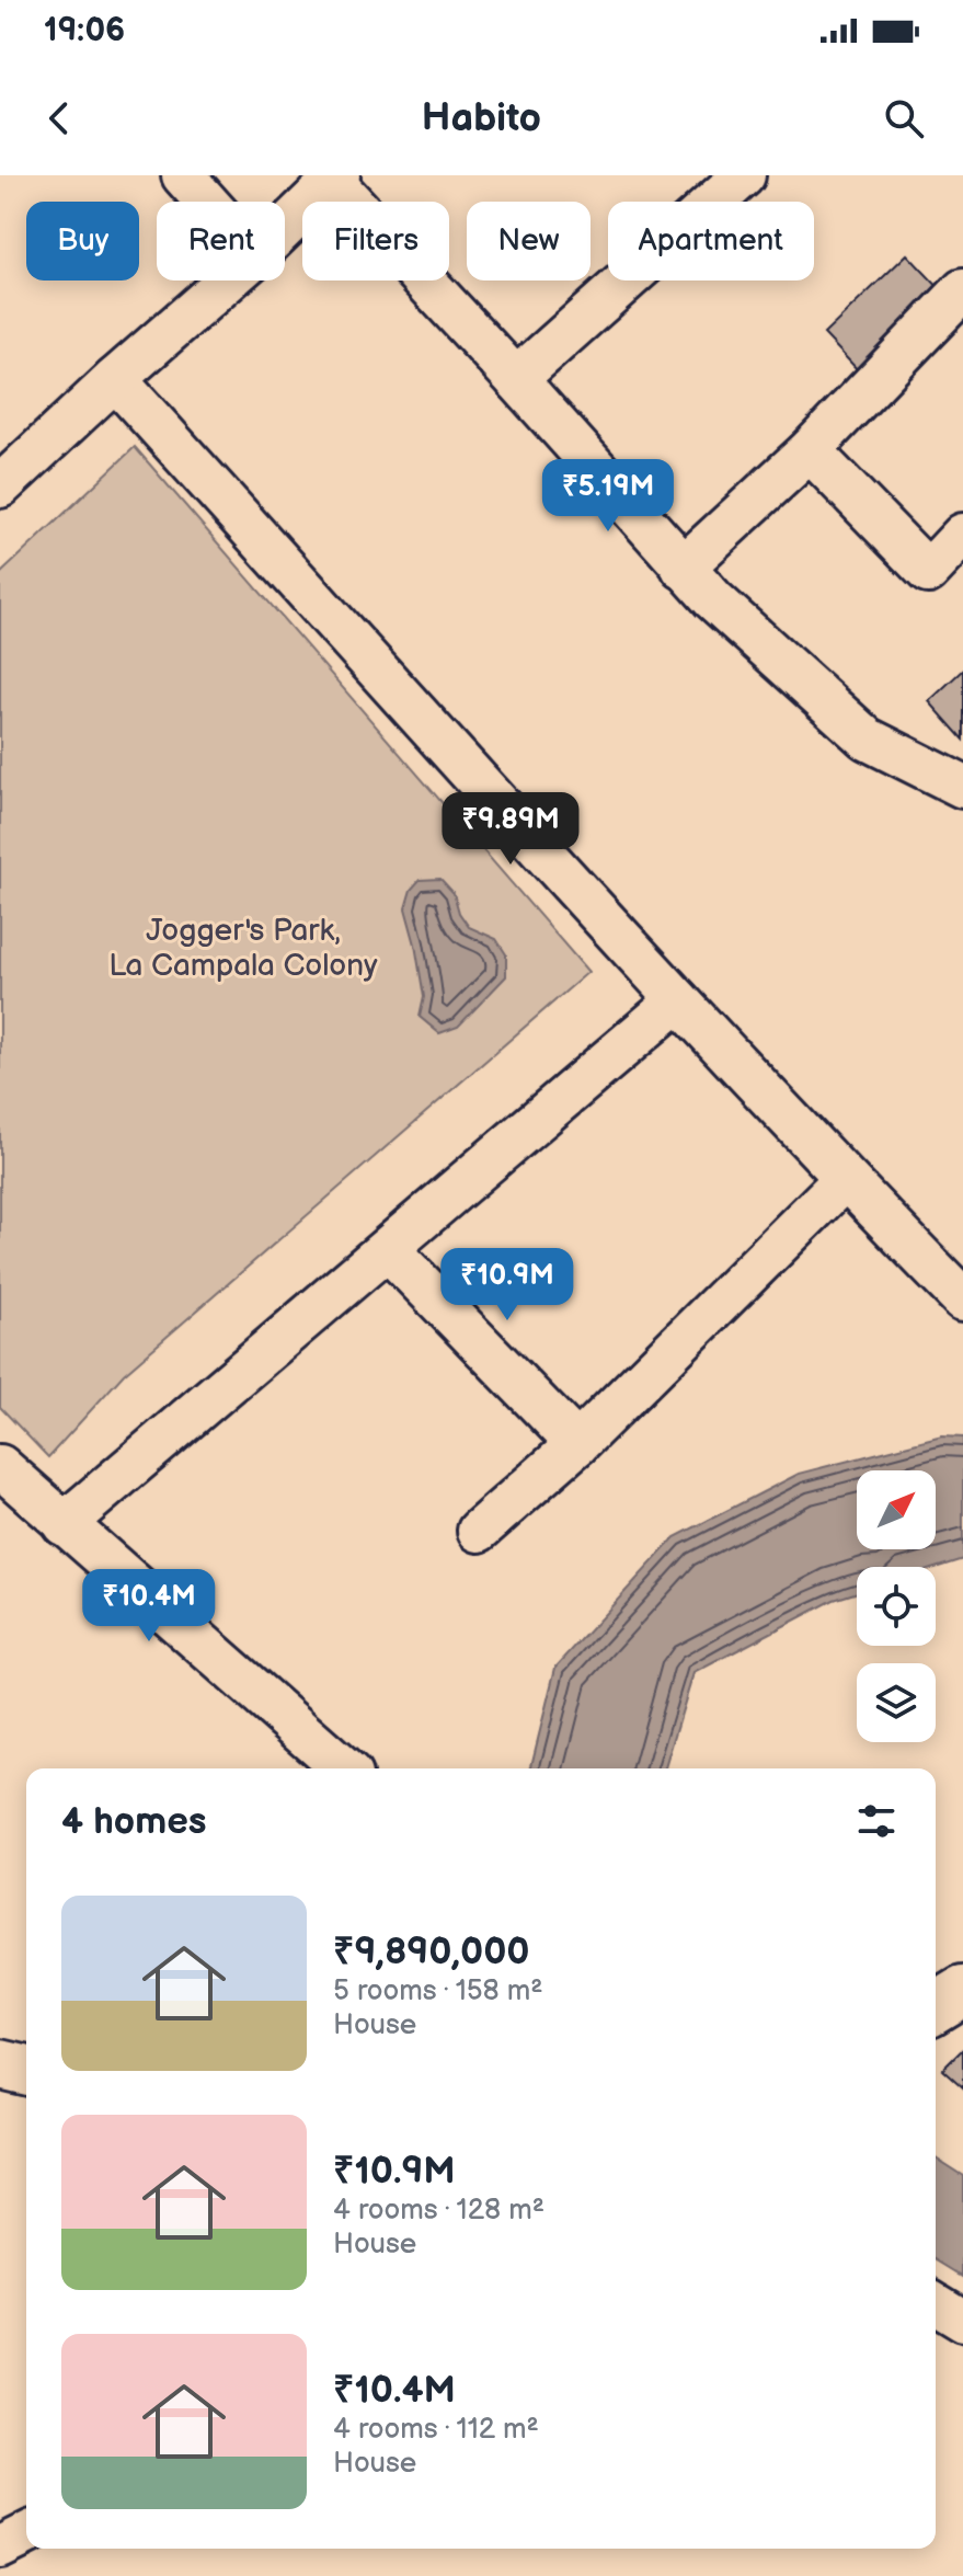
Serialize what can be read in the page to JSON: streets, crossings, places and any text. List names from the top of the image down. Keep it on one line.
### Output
{"parks":["Jogger's Park, La Campala Colony"],"north":"top right","page":{"status":"19:06","header":"Habito","chip":["Buy","Rent","Filters","New","Apartment"],"price":["₹5.19M","₹9.89M","₹10.9M","₹10.4M"],"heading":"4 homes","list":[{"name":"₹9,890,000","note":"5 rooms · 158 m² · House"},{"name":"₹10.9M","note":"4 rooms · 128 m² · House"},{"name":"₹10.4M","note":"4 rooms · 112 m² · House"}]}}
